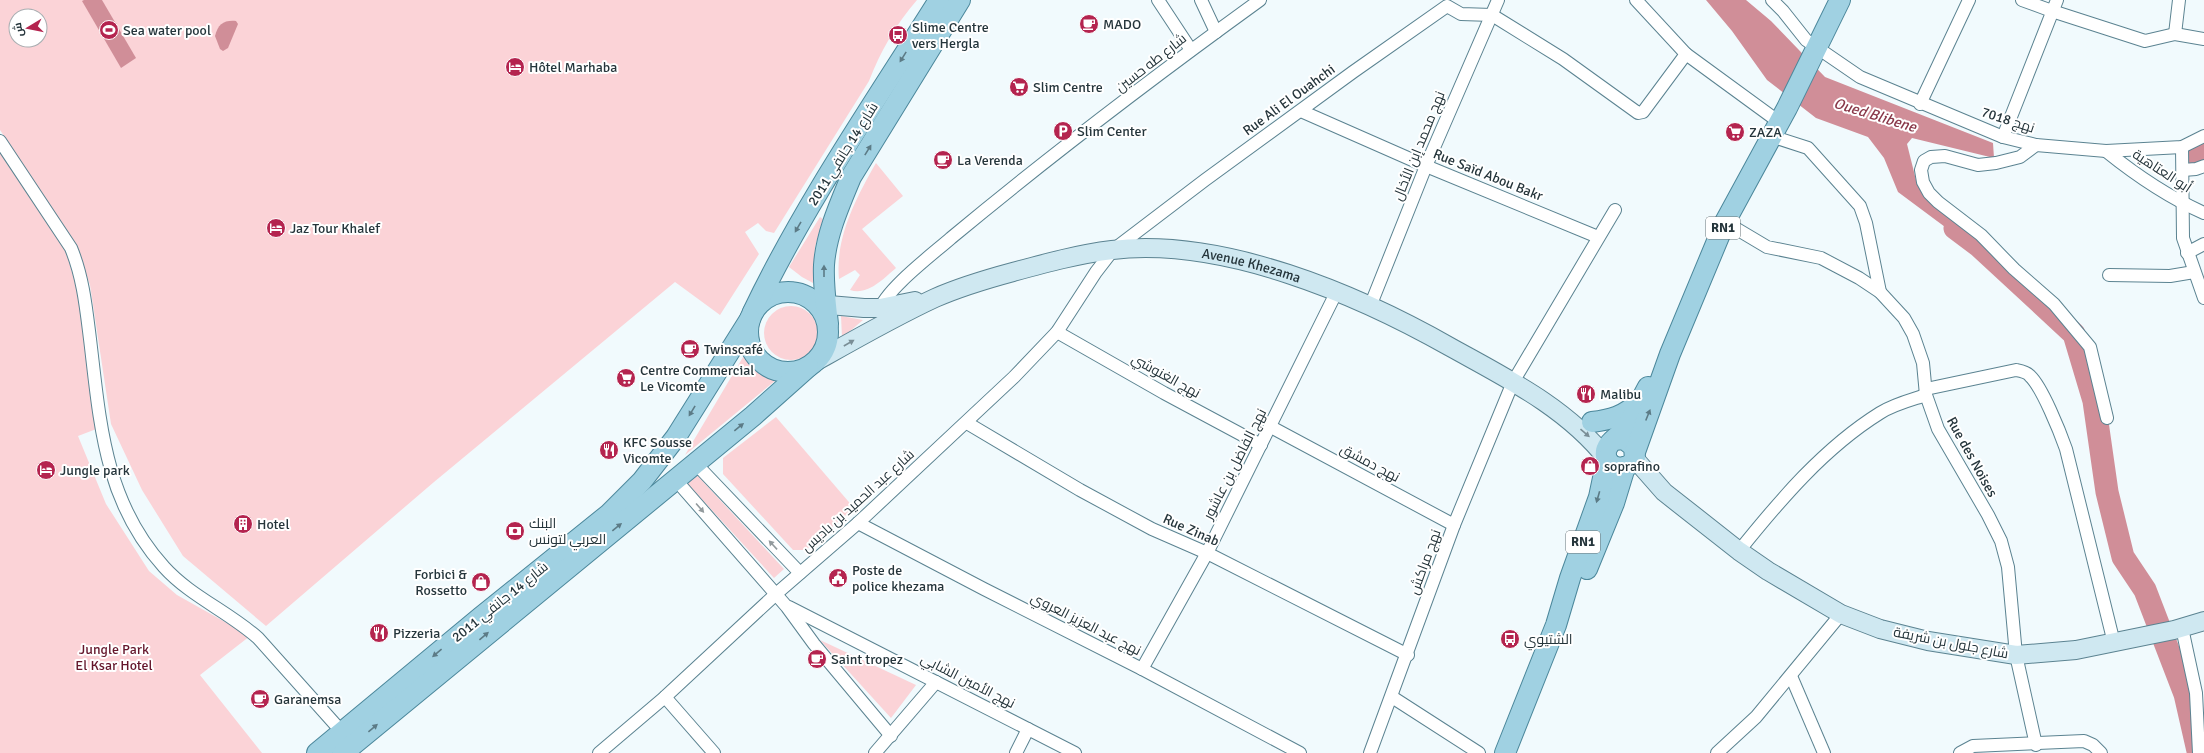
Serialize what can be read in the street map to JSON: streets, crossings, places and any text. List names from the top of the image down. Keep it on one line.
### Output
{"streets":{"main road":["شارع 14 جانفي 2011","RN1","Avenue Khezama","شارع جلول بن شريفة"],"street":["شارع طه حسين","Rue Ali El Ouahchi","نهج 7018","نهج محمد إبن الأخال","أبو العتاهية","Rue Saïd Abou Bakr","نهج الغنوشي","Rue des Noises","نهج دمشق","نهج الفاضل بن عاشور","شارع عبد الحميد بن باديس","Rue Zinab","نهج مراكش","نهج عبد العزيز العروي","نهج الأمين الشابي"]},"crossings":[["شارع طه حسين","Avenue Khezama"],["Rue Ali El Ouahchi","نهج محمد إبن الأخال"],["Rue Ali El Ouahchi","Rue Saïd Abou Bakr"],["Rue Ali El Ouahchi","Avenue Khezama"],["Rue Ali El Ouahchi","شارع عبد الحميد بن باديس"],["نهج 7018","أبو العتاهية"],["نهج 7018","RN1"],["نهج محمد إبن الأخال","Rue Saïd Abou Bakr"],["نهج محمد إبن الأخال","Avenue Khezama"],["شارع 14 جانفي 2011","Avenue Khezama"],["Rue Saïd Abou Bakr","نهج مراكش"],["RN1","Avenue Khezama"],["RN1","Rue des Noises"],["RN1","شارع جلول بن شريفة"],["Avenue Khezama","نهج الفاضل بن عاشور"],["Avenue Khezama","شارع عبد الحميد بن باديس"],["Avenue Khezama","نهج مراكش"],["نهج الغنوشي","نهج الفاضل بن عاشور"],["نهج الغنوشي","شارع عبد الحميد بن باديس"],["Rue des Noises","شارع جلول بن شريفة"],["نهج دمشق","نهج الفاضل بن عاشور"],["نهج دمشق","نهج مراكش"],["نهج الفاضل بن عاشور","Rue Zinab"],["نهج الفاضل بن عاشور","نهج عبد العزيز العروي"],["شارع عبد الحميد بن باديس","Rue Zinab"],["شارع عبد الحميد بن باديس","نهج عبد العزيز العروي"],["Rue Zinab","نهج مراكش"]],"water":["Oued Blibene"],"parks":["Jungle Park El Ksar Hotel"],"places":{"cafe":["MADO","La Verenda","Twinscafé","Saint tropez","Garanemsa"],"sports":["Sea water pool"],"bus stop":["Slime Centre vers Hergla","الشتيوي"],"hotel":["Hôtel Marhaba","Jaz Tour Khalef","Jungle park"],"supermarket":["Slim Centre","ZAZA","Centre Commercial Le Vicomte"],"parking":["Slim Center"],"restaurant":["Malibu","KFC Sousse Vicomte","Pizzeria"],"shop":["soprafino","Forbici & Rossetto"],"building":["Hotel"],"bank":["البنك العربي لتونس"],"public building":["Poste de police khezama"]},"north":"left"}
